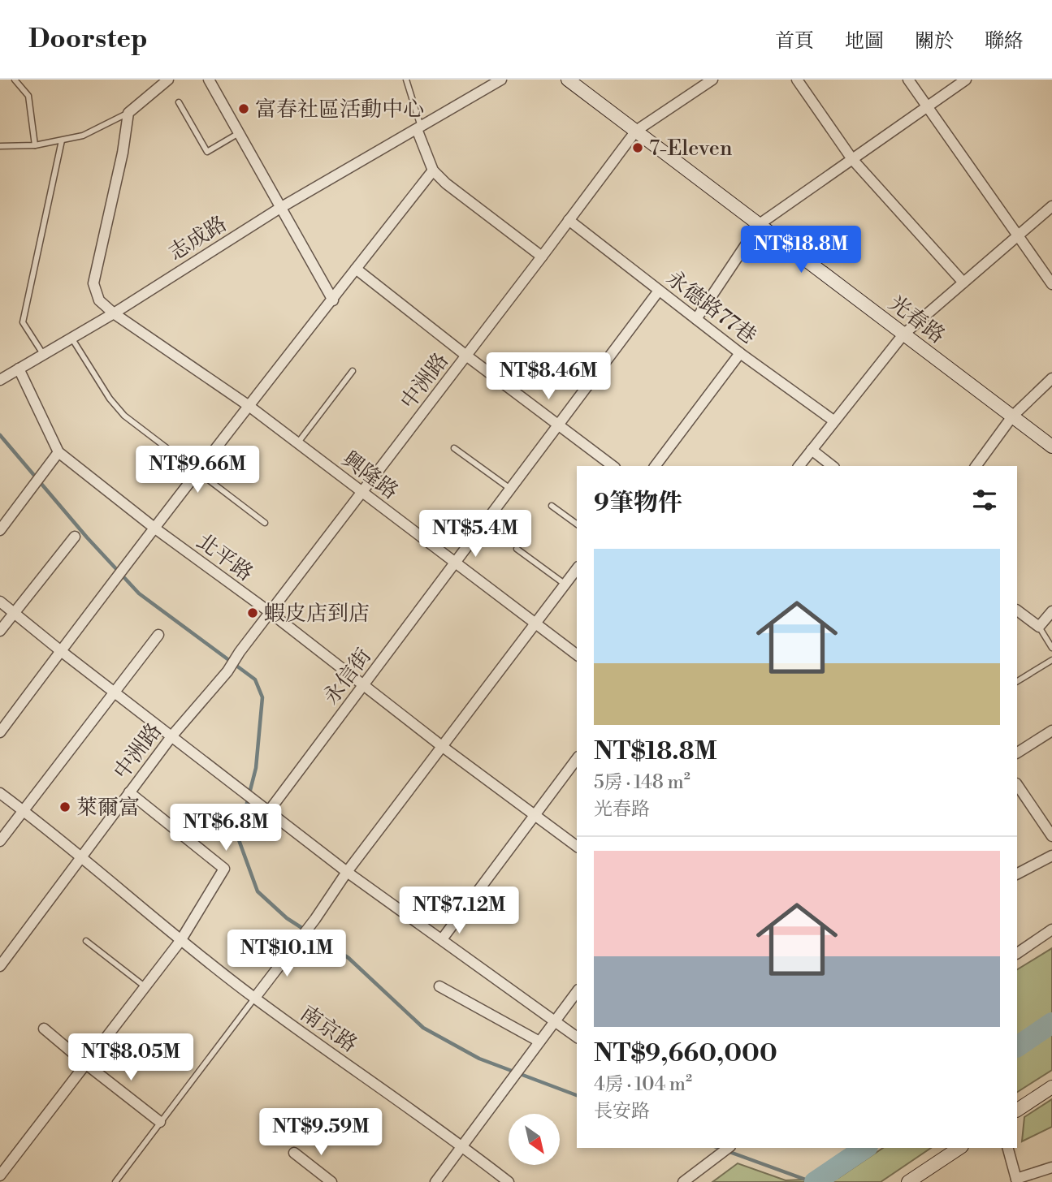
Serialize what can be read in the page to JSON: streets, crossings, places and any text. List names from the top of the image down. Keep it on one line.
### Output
{"streets":{"main road":["光春路"],"street":["志成路","永德路77巷","中洲路","興隆路","北平路","永信街","南京路"]},"crossings":[["志成路","興隆路"],["志成路","北平路"],["永德路77巷","中洲路"],["永德路77巷","永信街"],["光春路","中洲路"],["中洲路","興隆路"],["中洲路","北平路"],["中洲路","南京路"],["興隆路","永信街"],["北平路","永信街"]],"places":["富春社區活動中心","7-Eleven","蝦皮店到店","萊爾富"],"north":"bottom right","page":{"header":"Doorstep","nav":["首頁","地圖","關於","聯絡"],"price":["NT$18.8M","NT$8.46M","NT$9.66M","NT$5.4M","NT$6.8M","NT$7.12M","NT$10.1M","NT$8.05M","NT$9.59M"],"heading":"9筆物件","list":[{"name":"NT$18.8M","note":"5房 · 148 m² · 光春路"},{"name":"NT$9,660,000","note":"4房 · 104 m² · 長安路"}]}}
